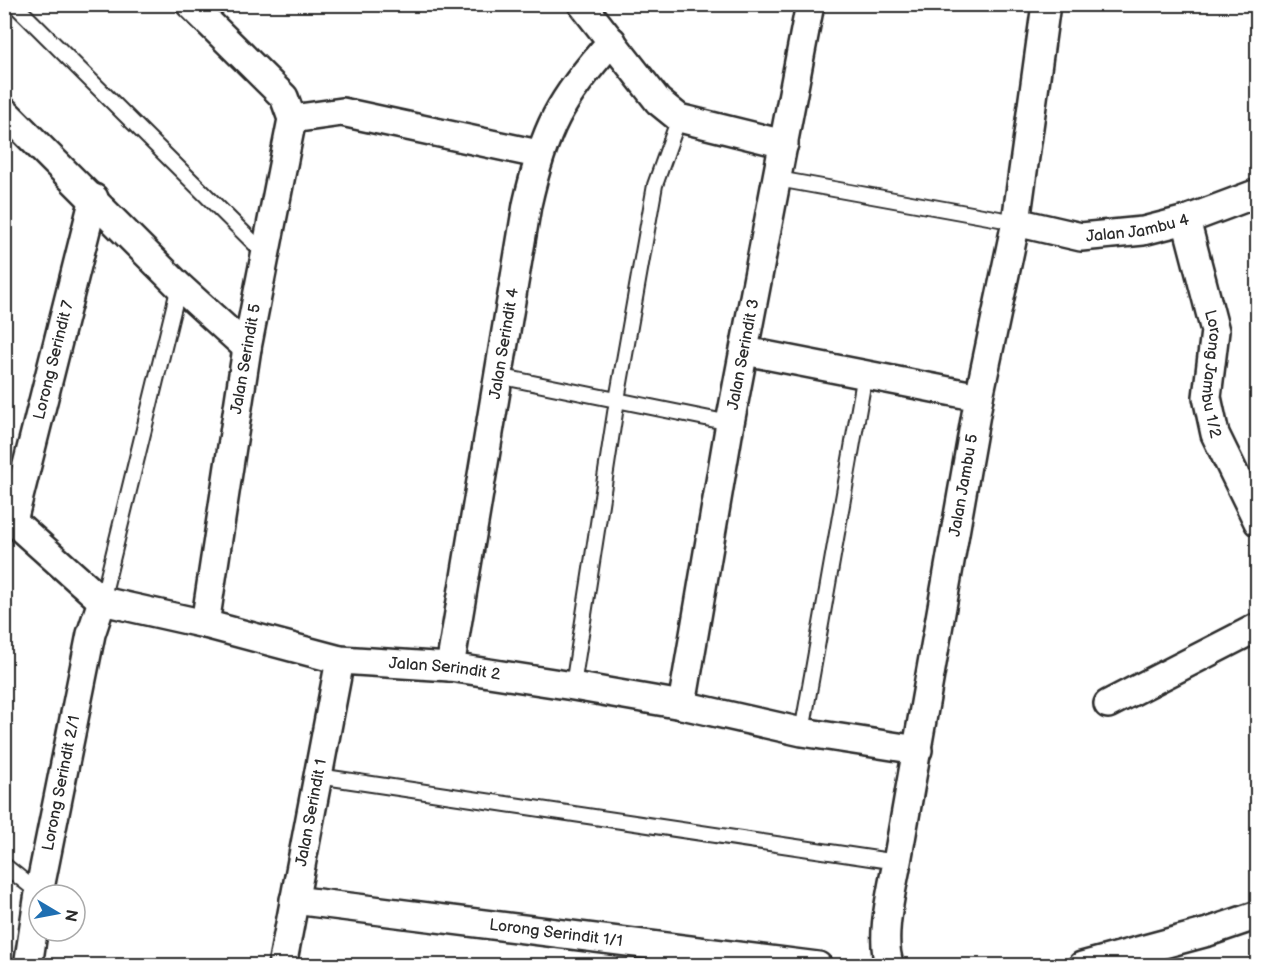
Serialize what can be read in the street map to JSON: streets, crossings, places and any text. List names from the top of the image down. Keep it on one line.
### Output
{"streets":{"street":["Jalan Jambu 4","Jalan Serindit 4","Jalan Serindit 3","Lorong Serindit 7","Jalan Serindit 5","Lorong Jambu 1/2","Jalan Jambu 5","Jalan Serindit 2","Lorong Serindit 2/1","Jalan Serindit 1","Lorong Serindit 1/1"]},"crossings":[["Jalan Jambu 4","Lorong Jambu 1/2"],["Jalan Jambu 4","Jalan Jambu 5"],["Jalan Serindit 4","Jalan Serindit 2"],["Jalan Serindit 3","Jalan Serindit 2"],["Lorong Serindit 7","Jalan Serindit 2"],["Jalan Serindit 5","Jalan Serindit 2"],["Jalan Jambu 5","Jalan Serindit 2"],["Jalan Serindit 2","Lorong Serindit 2/1"],["Jalan Serindit 2","Jalan Serindit 1"],["Jalan Serindit 1","Lorong Serindit 1/1"]],"north":"right"}
